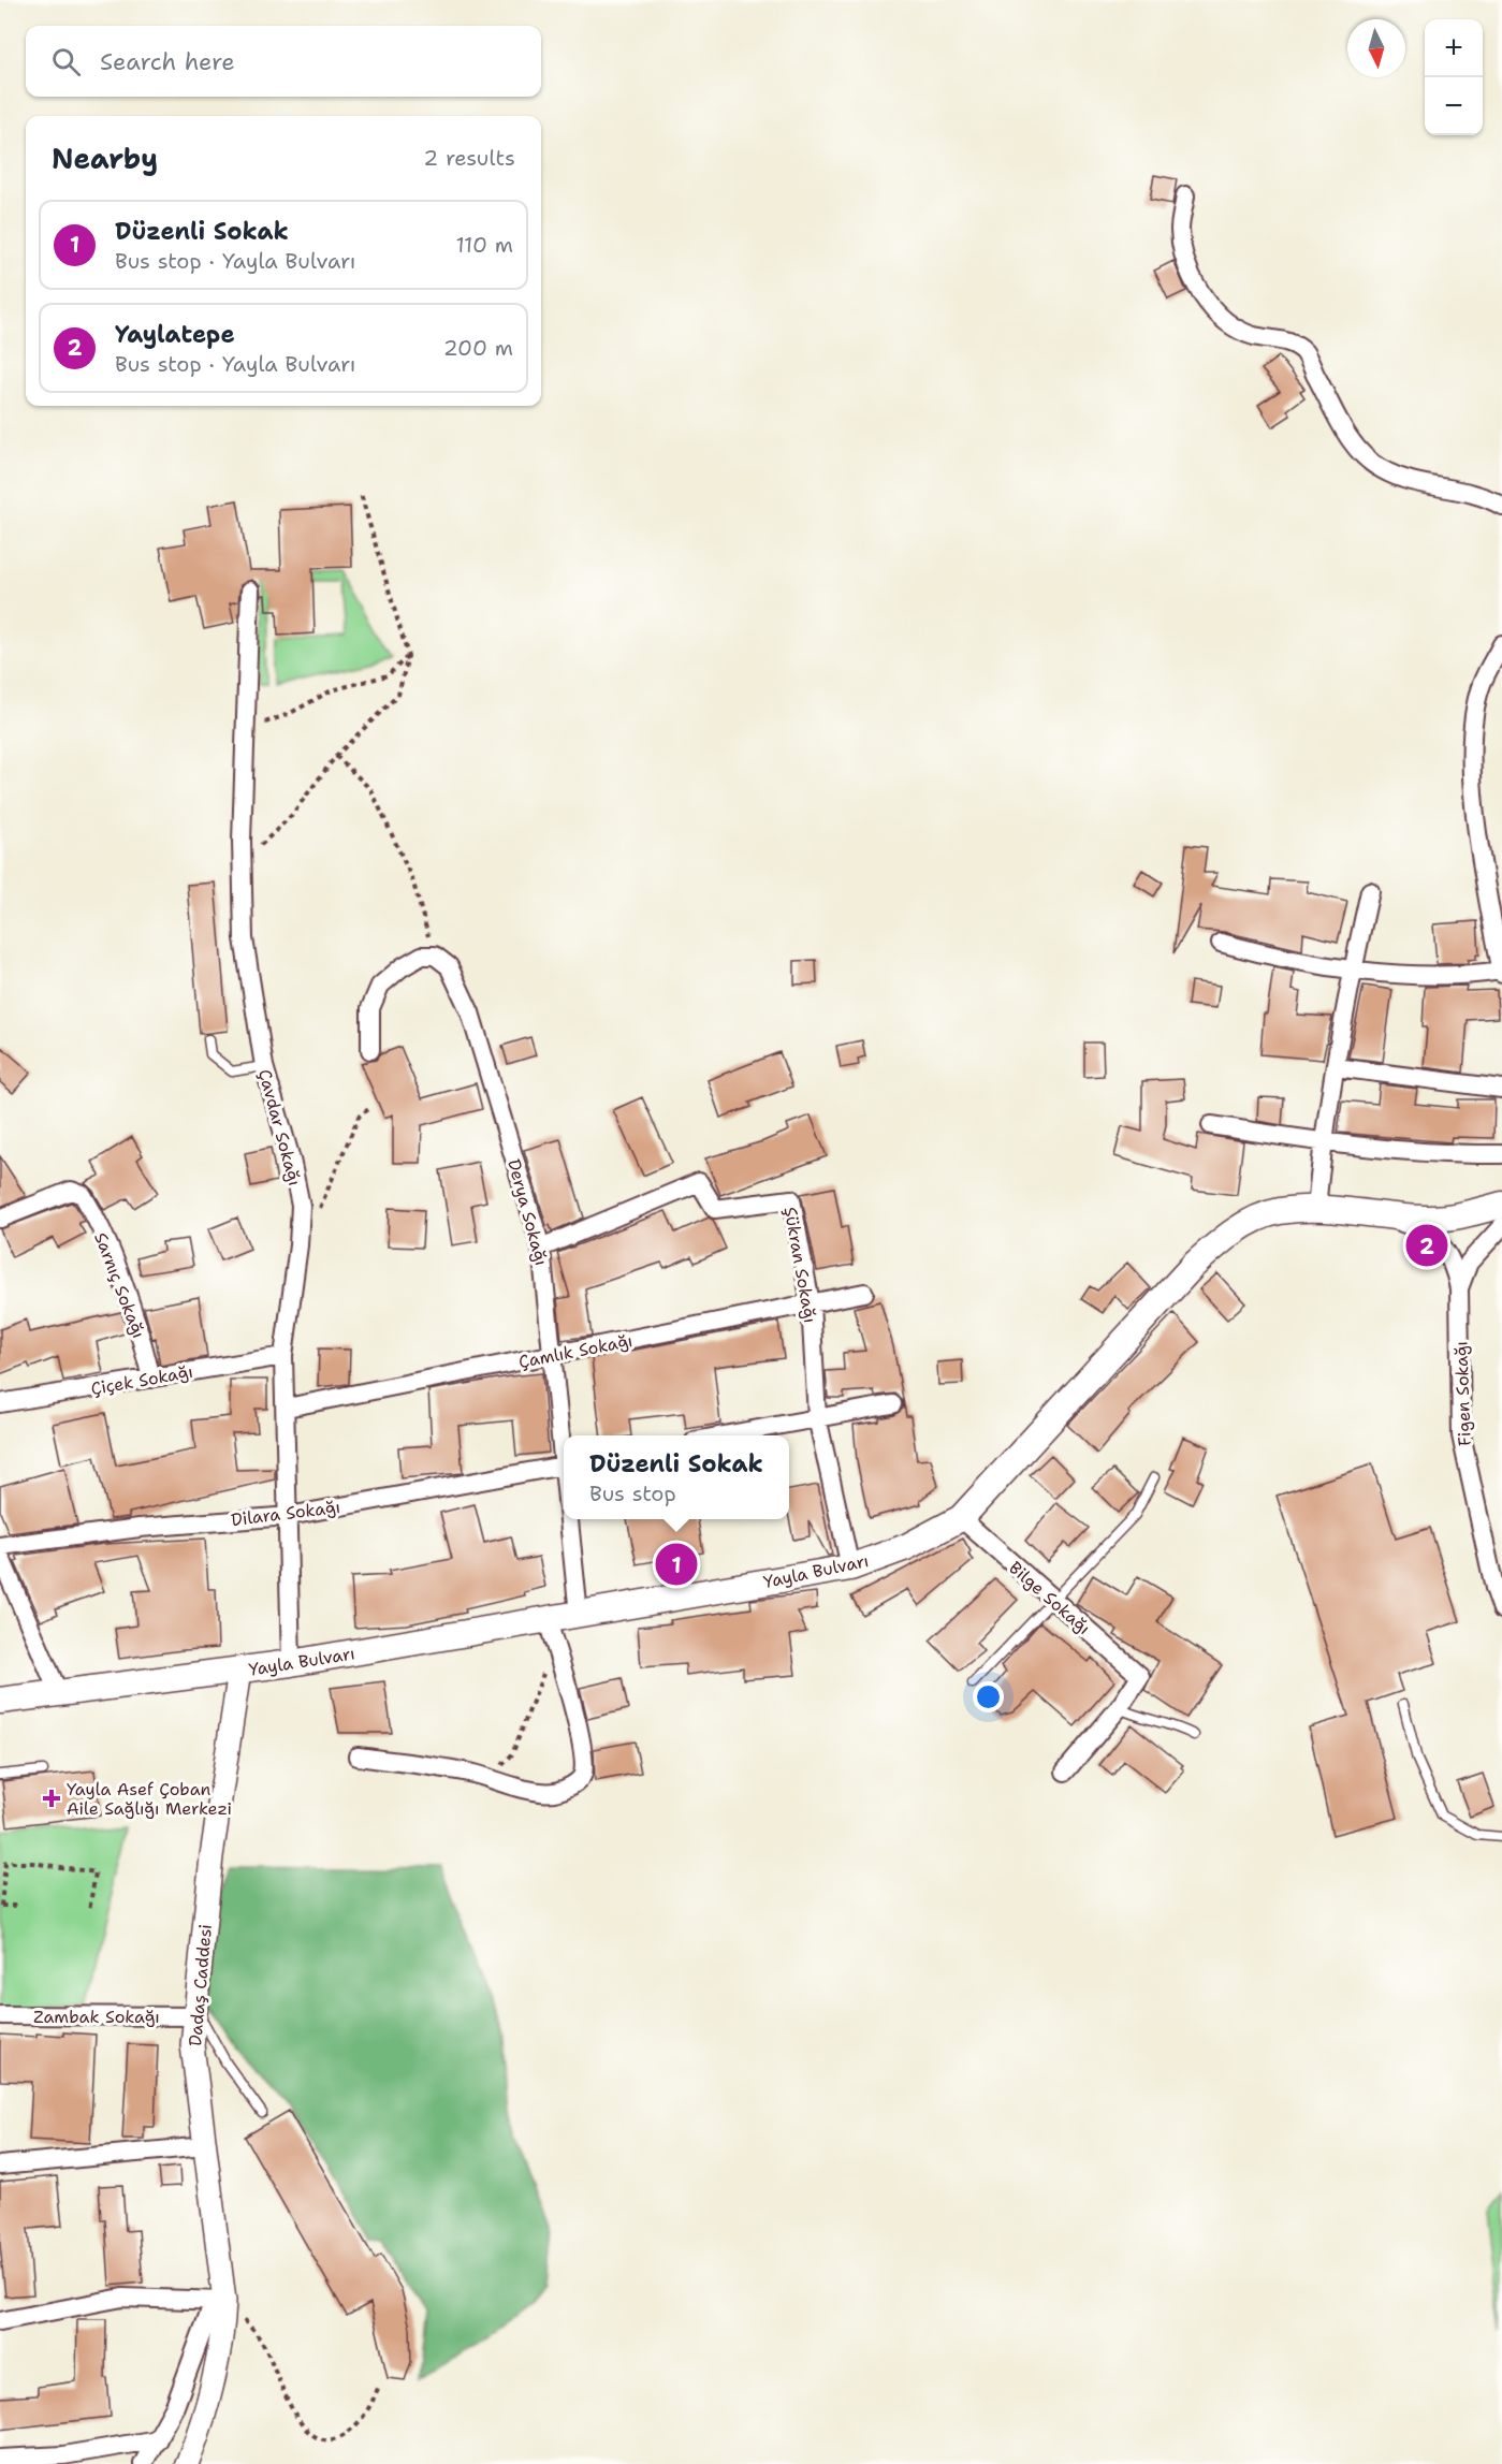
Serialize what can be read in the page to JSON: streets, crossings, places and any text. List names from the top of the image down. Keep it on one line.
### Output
{"streets":{"main road":["Yayla Bulvarı"],"street":["Çavdar Sokağı","Derya Sokağı","Şükran Sokağı","Sarnıç Sokağı","Çamlık Sokağı","Çiçek Sokağı","Figen Sokağı","Dilara Sokağı","Bilge Sokağı","Dadaş Caddesi","Zambak Sokağı"]},"crossings":[["Çavdar Sokağı","Çamlık Sokağı"],["Çavdar Sokağı","Çiçek Sokağı"],["Çavdar Sokağı","Dilara Sokağı"],["Çavdar Sokağı","Yayla Bulvarı"],["Derya Sokağı","Şükran Sokağı"],["Derya Sokağı","Çamlık Sokağı"],["Derya Sokağı","Yayla Bulvarı"],["Şükran Sokağı","Çamlık Sokağı"],["Şükran Sokağı","Yayla Bulvarı"],["Sarnıç Sokağı","Çiçek Sokağı"],["Yayla Bulvarı","Bilge Sokağı"],["Yayla Bulvarı","Dadaş Caddesi"],["Dadaş Caddesi","Zambak Sokağı"]],"places":{"health":["Yayla Asef Çoban Aile Sağlığı Merkezi"]},"north":"bottom","page":{"map_buttons":["+","−"],"search":"Search here","heading":["Nearby","2 results"],"list":[{"mark":"1","name":"Düzenli Sokak","note":"Bus stop · Yayla Bulvarı","value":"110 m"},{"mark":"2","name":"Yaylatepe","note":"Bus stop · Yayla Bulvarı","value":"200 m"}],"pins":["2","1"],"popup":["Düzenli Sokak","Bus stop"]}}
